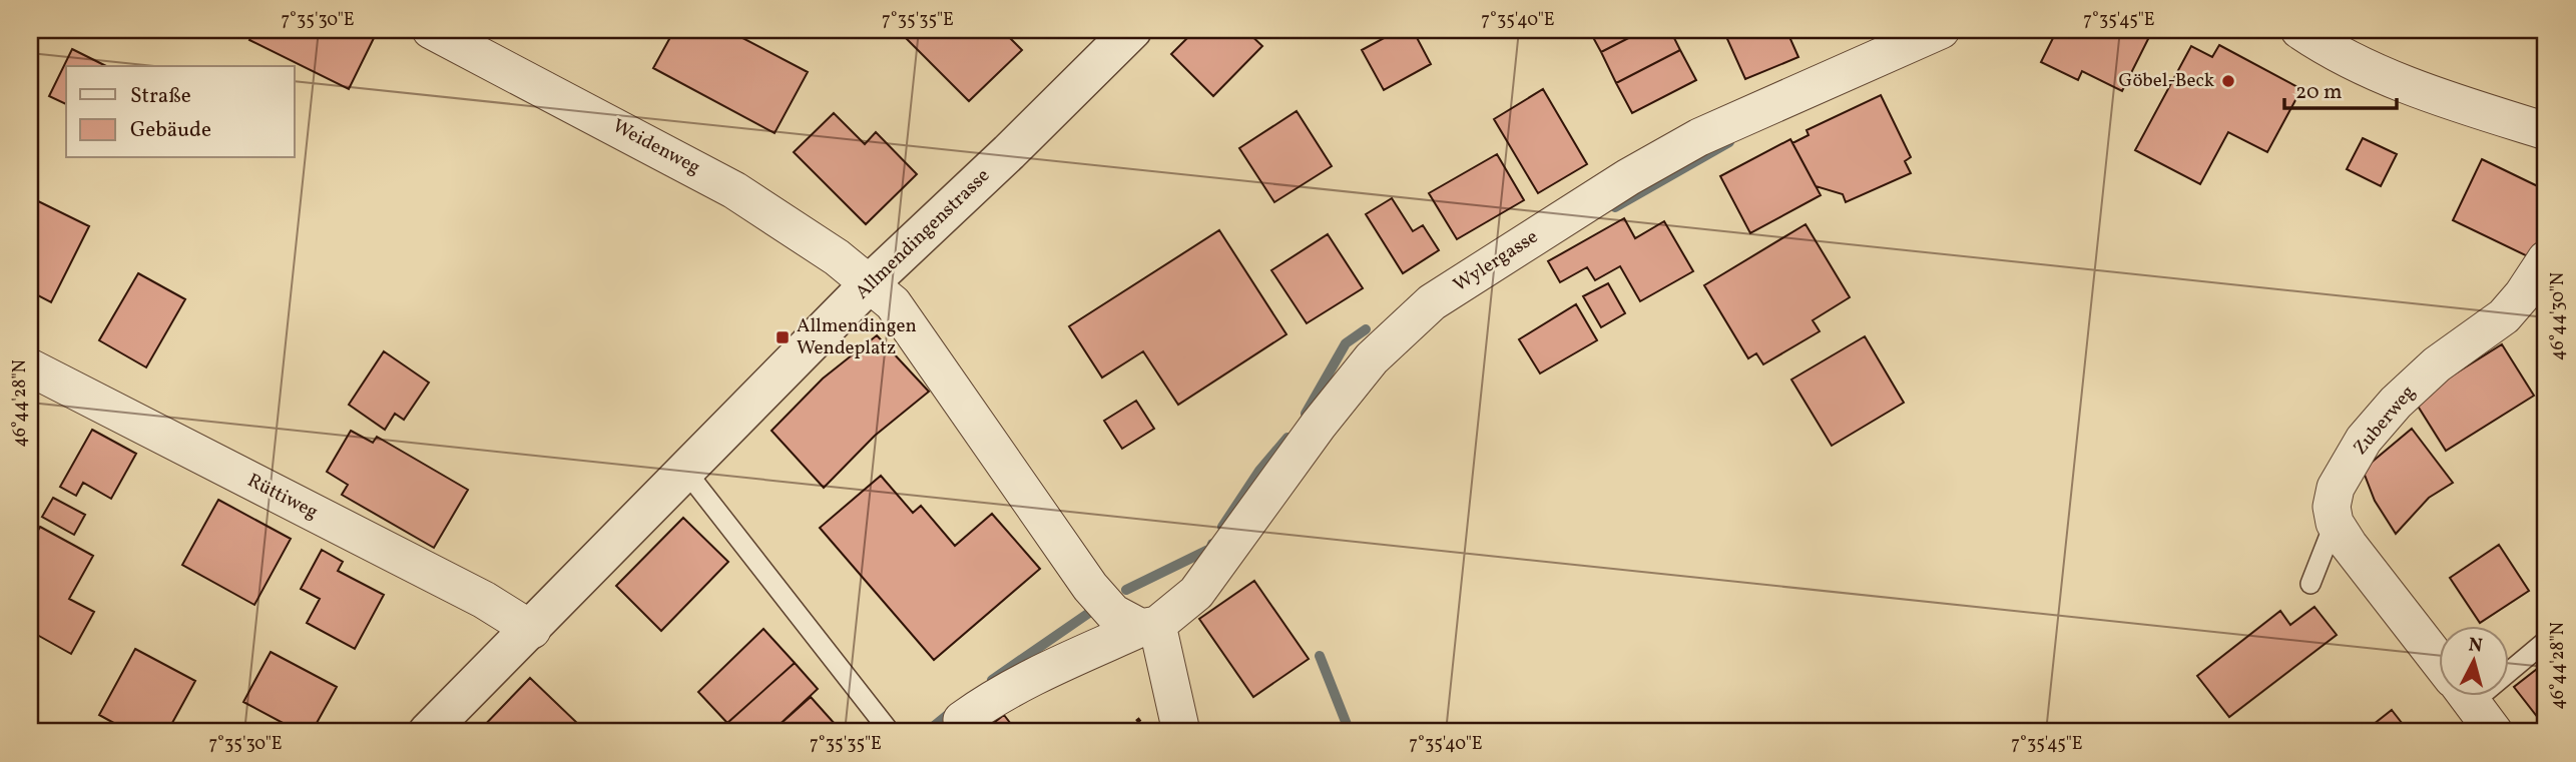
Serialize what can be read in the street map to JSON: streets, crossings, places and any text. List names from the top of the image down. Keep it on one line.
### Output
{"streets":{"street":["Weidenweg","Allmendingenstrasse","Wylergasse","Zuberweg","Rüttiweg"]},"crossings":[["Weidenweg","Allmendingenstrasse"],["Allmendingenstrasse","Rüttiweg"]],"places":{"other":["Göbel-Beck"],"transit":["Allmendingen Wendeplatz"]},"legend":["Straße","Gebäude"],"scale_bar":"20 m","north":"top","coordinates":["7°35'30\"E","7°35'35\"E","7°35'40\"E","7°35'45\"E","46°44'30\"N","46°44'28\"N"]}
